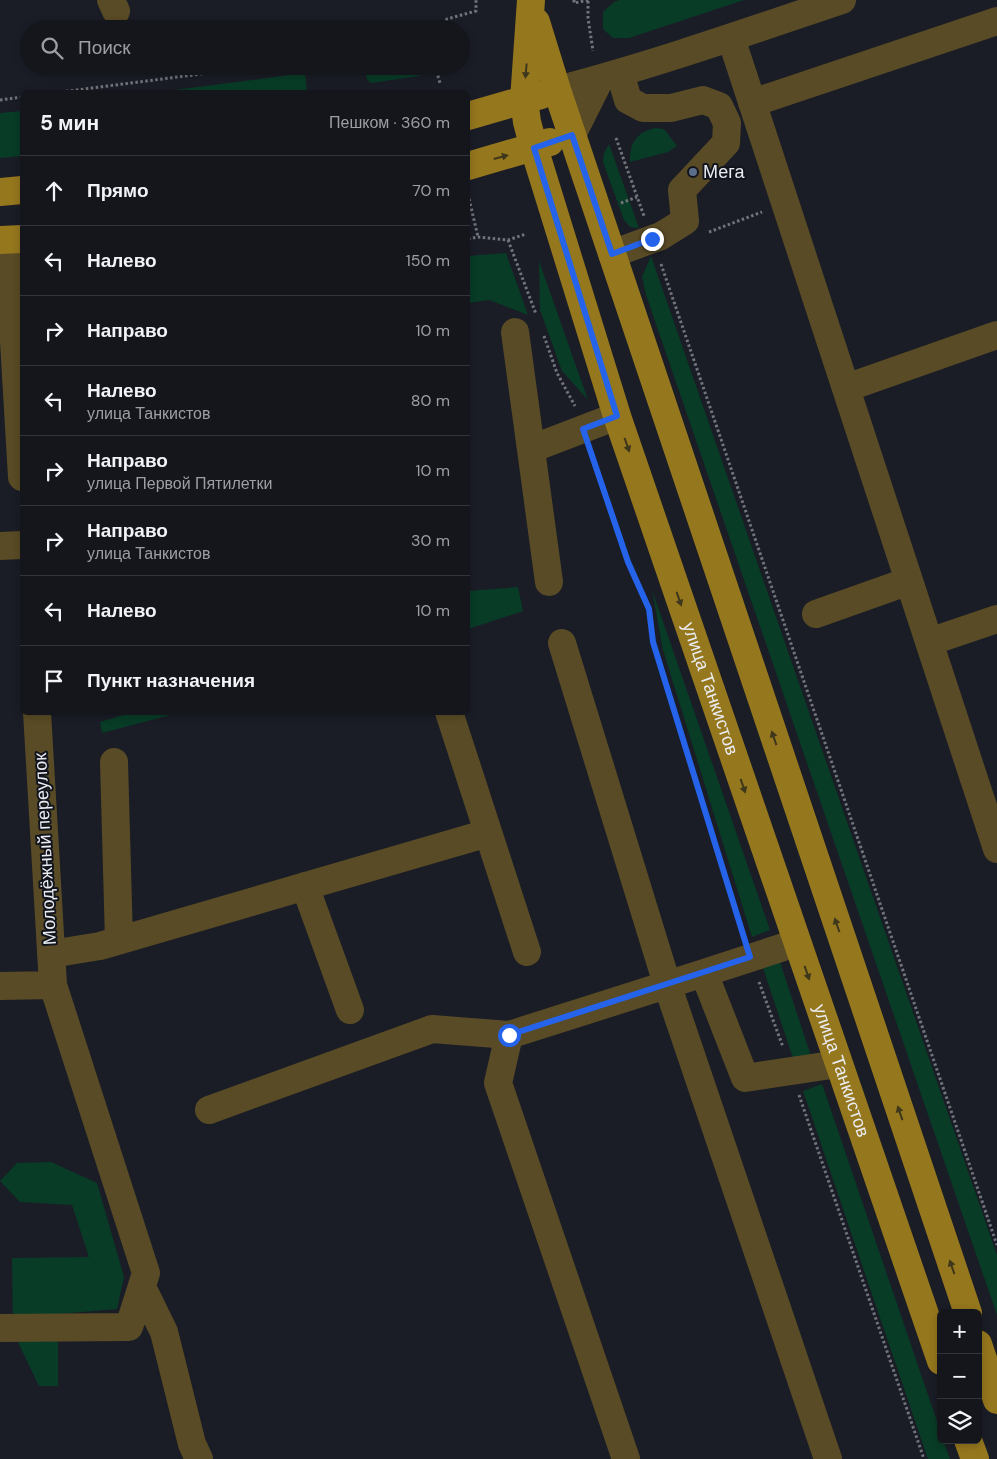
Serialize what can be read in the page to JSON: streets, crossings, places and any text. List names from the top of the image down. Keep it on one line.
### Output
{"streets":{"main road":["улица Танкистов"],"street":["Молодёжный переулок"]},"places":["Мега"],"page":{"search":"Поиск","heading":["5 мин","Пешком · 360 m"],"list":[["Прямо","70 m"],["Налево","150 m"],["Направо","10 m"],["Налево","улица Танкистов","80 m"],["Направо","улица Первой Пятилетки","10 m"],["Направо","улица Танкистов","30 m"],["Налево","10 m"],"Пункт назначения"],"map_buttons":["+","−"]}}
